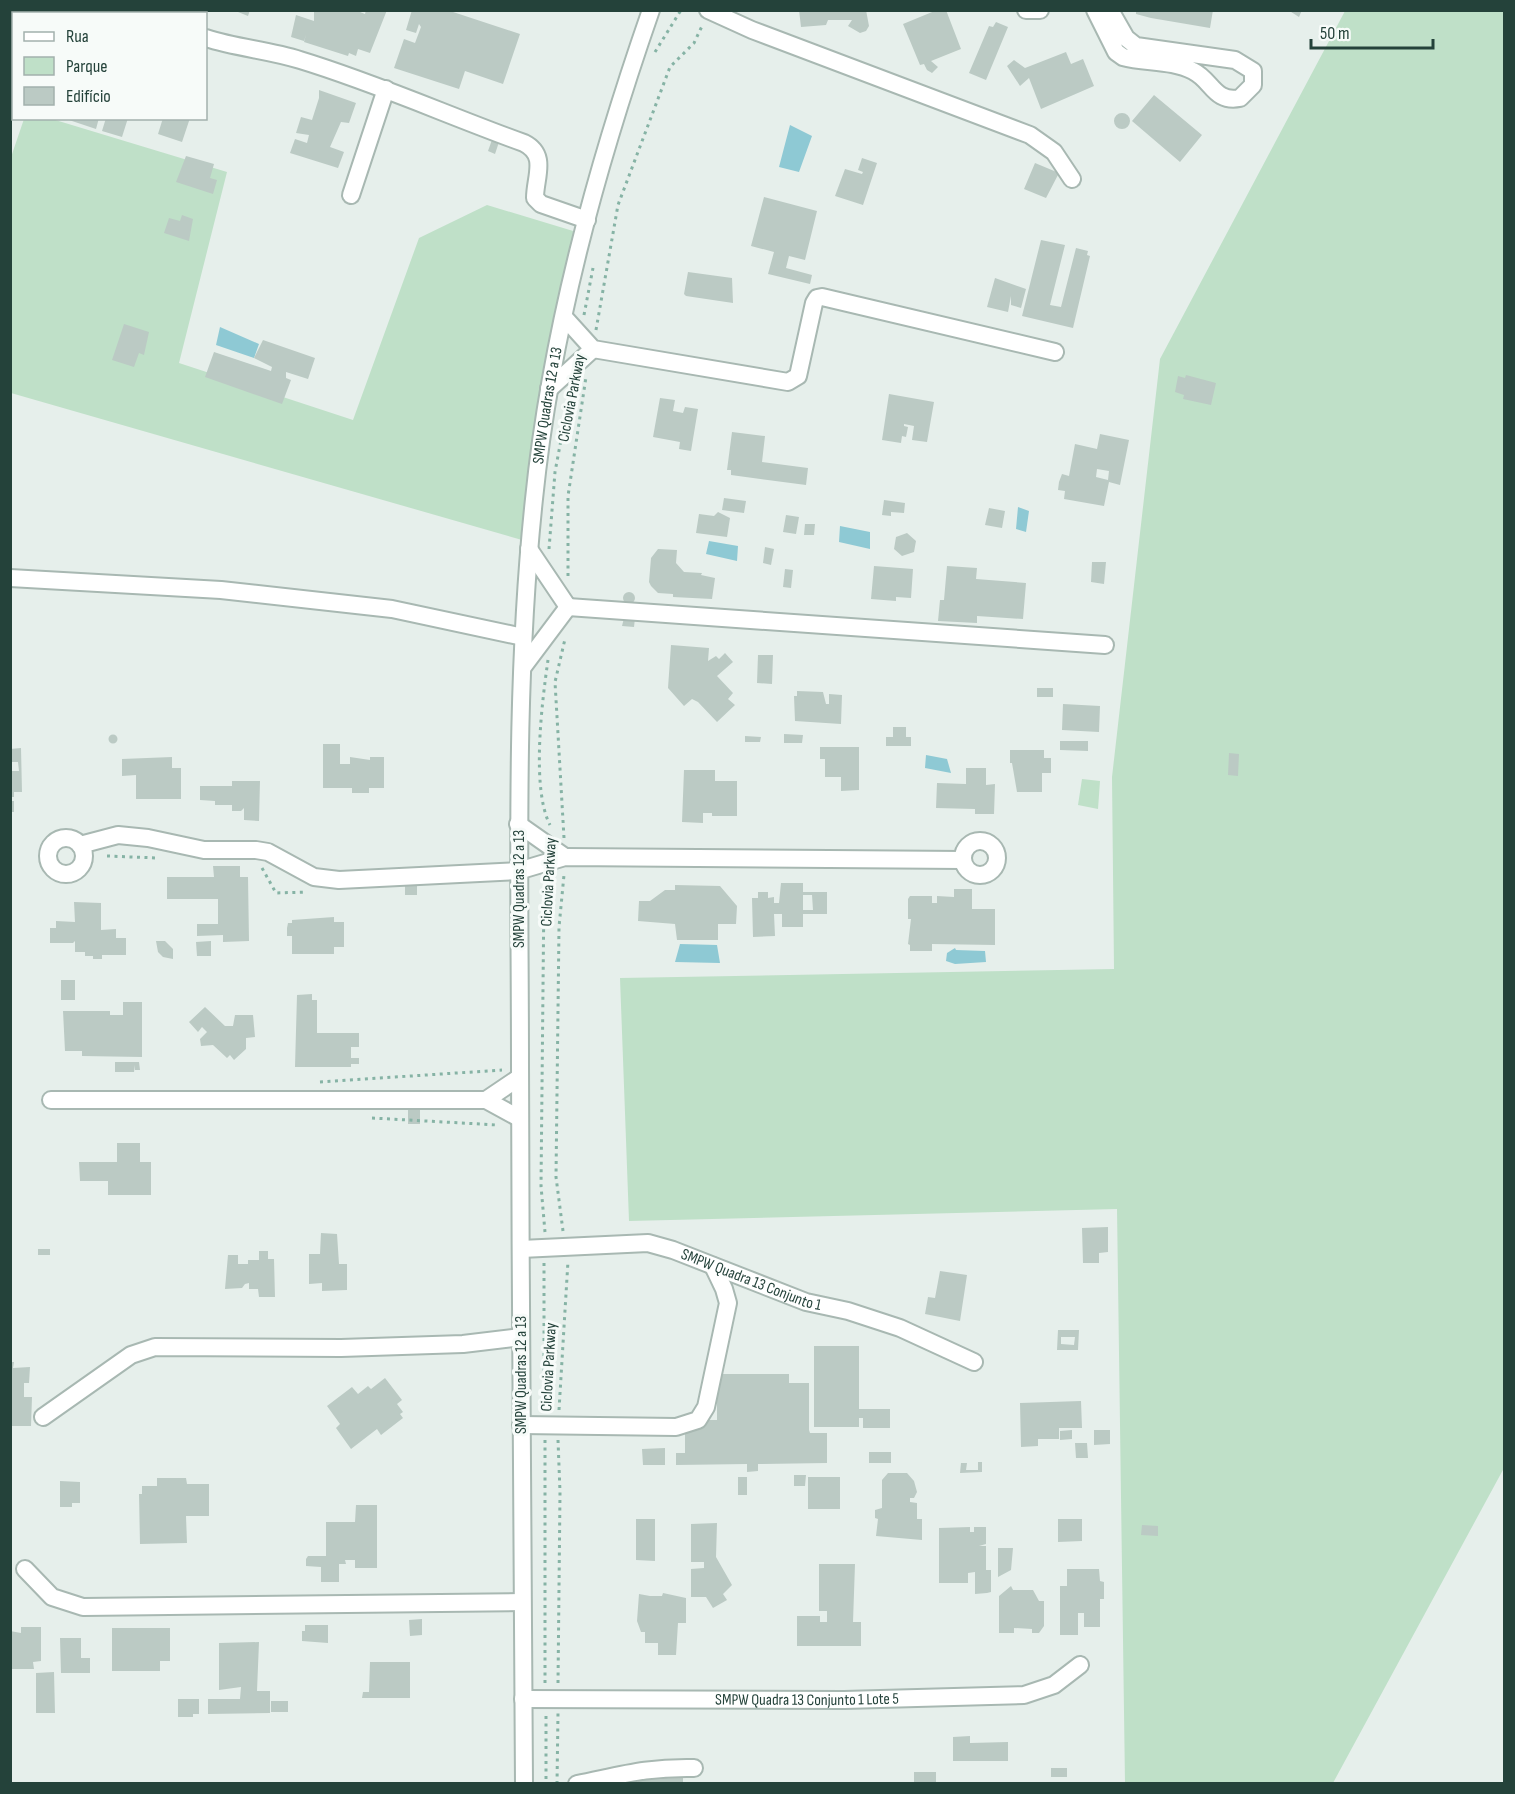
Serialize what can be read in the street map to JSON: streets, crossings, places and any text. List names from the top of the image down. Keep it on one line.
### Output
{"streets":{"street":["SMPW Quadras 12 a 13","SMPW Quadra 13 Conjunto 1","SMPW Quadra 13 Conjunto 1 Lote 5"],"path":["Ciclovia Parkway"]},"crossings":[["Ciclovia Parkway","SMPW Quadra 13 Conjunto 1"],["Ciclovia Parkway","SMPW Quadra 13 Conjunto 1 Lote 5"],["SMPW Quadras 12 a 13","SMPW Quadra 13 Conjunto 1"],["SMPW Quadras 12 a 13","SMPW Quadra 13 Conjunto 1 Lote 5"]],"legend":["Rua","Parque","Edifício"],"scale_bar":"50 m"}
